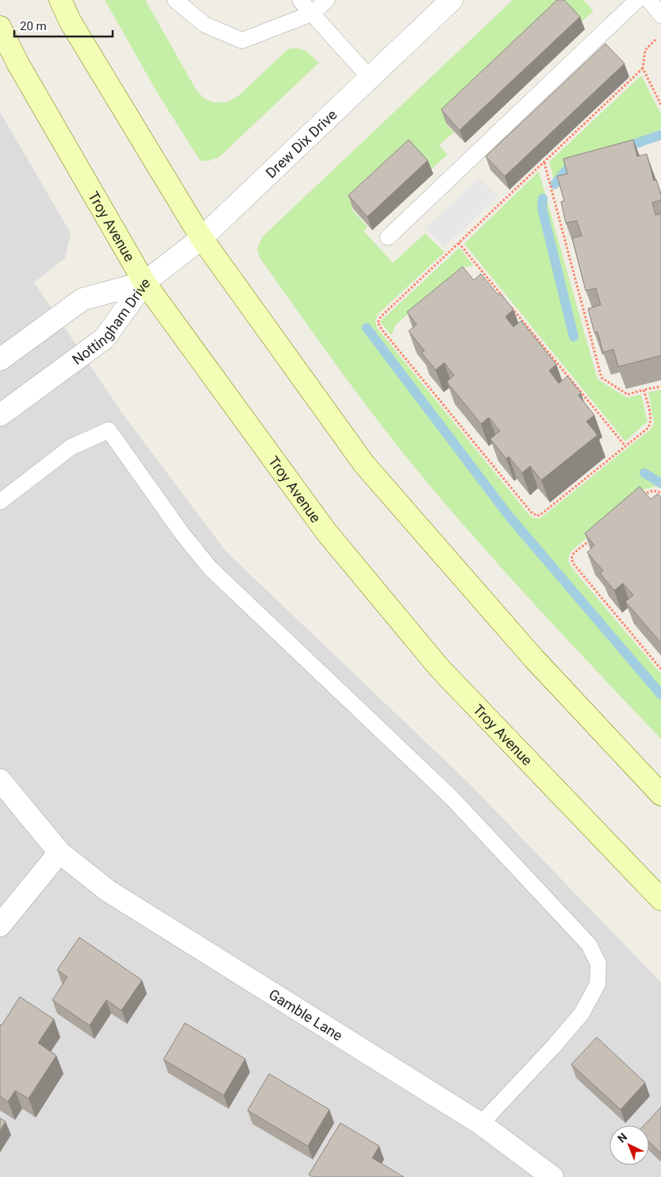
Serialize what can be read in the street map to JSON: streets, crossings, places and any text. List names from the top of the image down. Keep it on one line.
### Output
{"streets":{"main road":["Troy Avenue"],"street":["Drew Dix Drive","Nottingham Drive","Gamble Lane"]},"crossings":[["Drew Dix Drive","Troy Avenue"],["Drew Dix Drive","Nottingham Drive"],["Troy Avenue","Nottingham Drive"]],"scale_bar":"20 m","north":"top left"}
